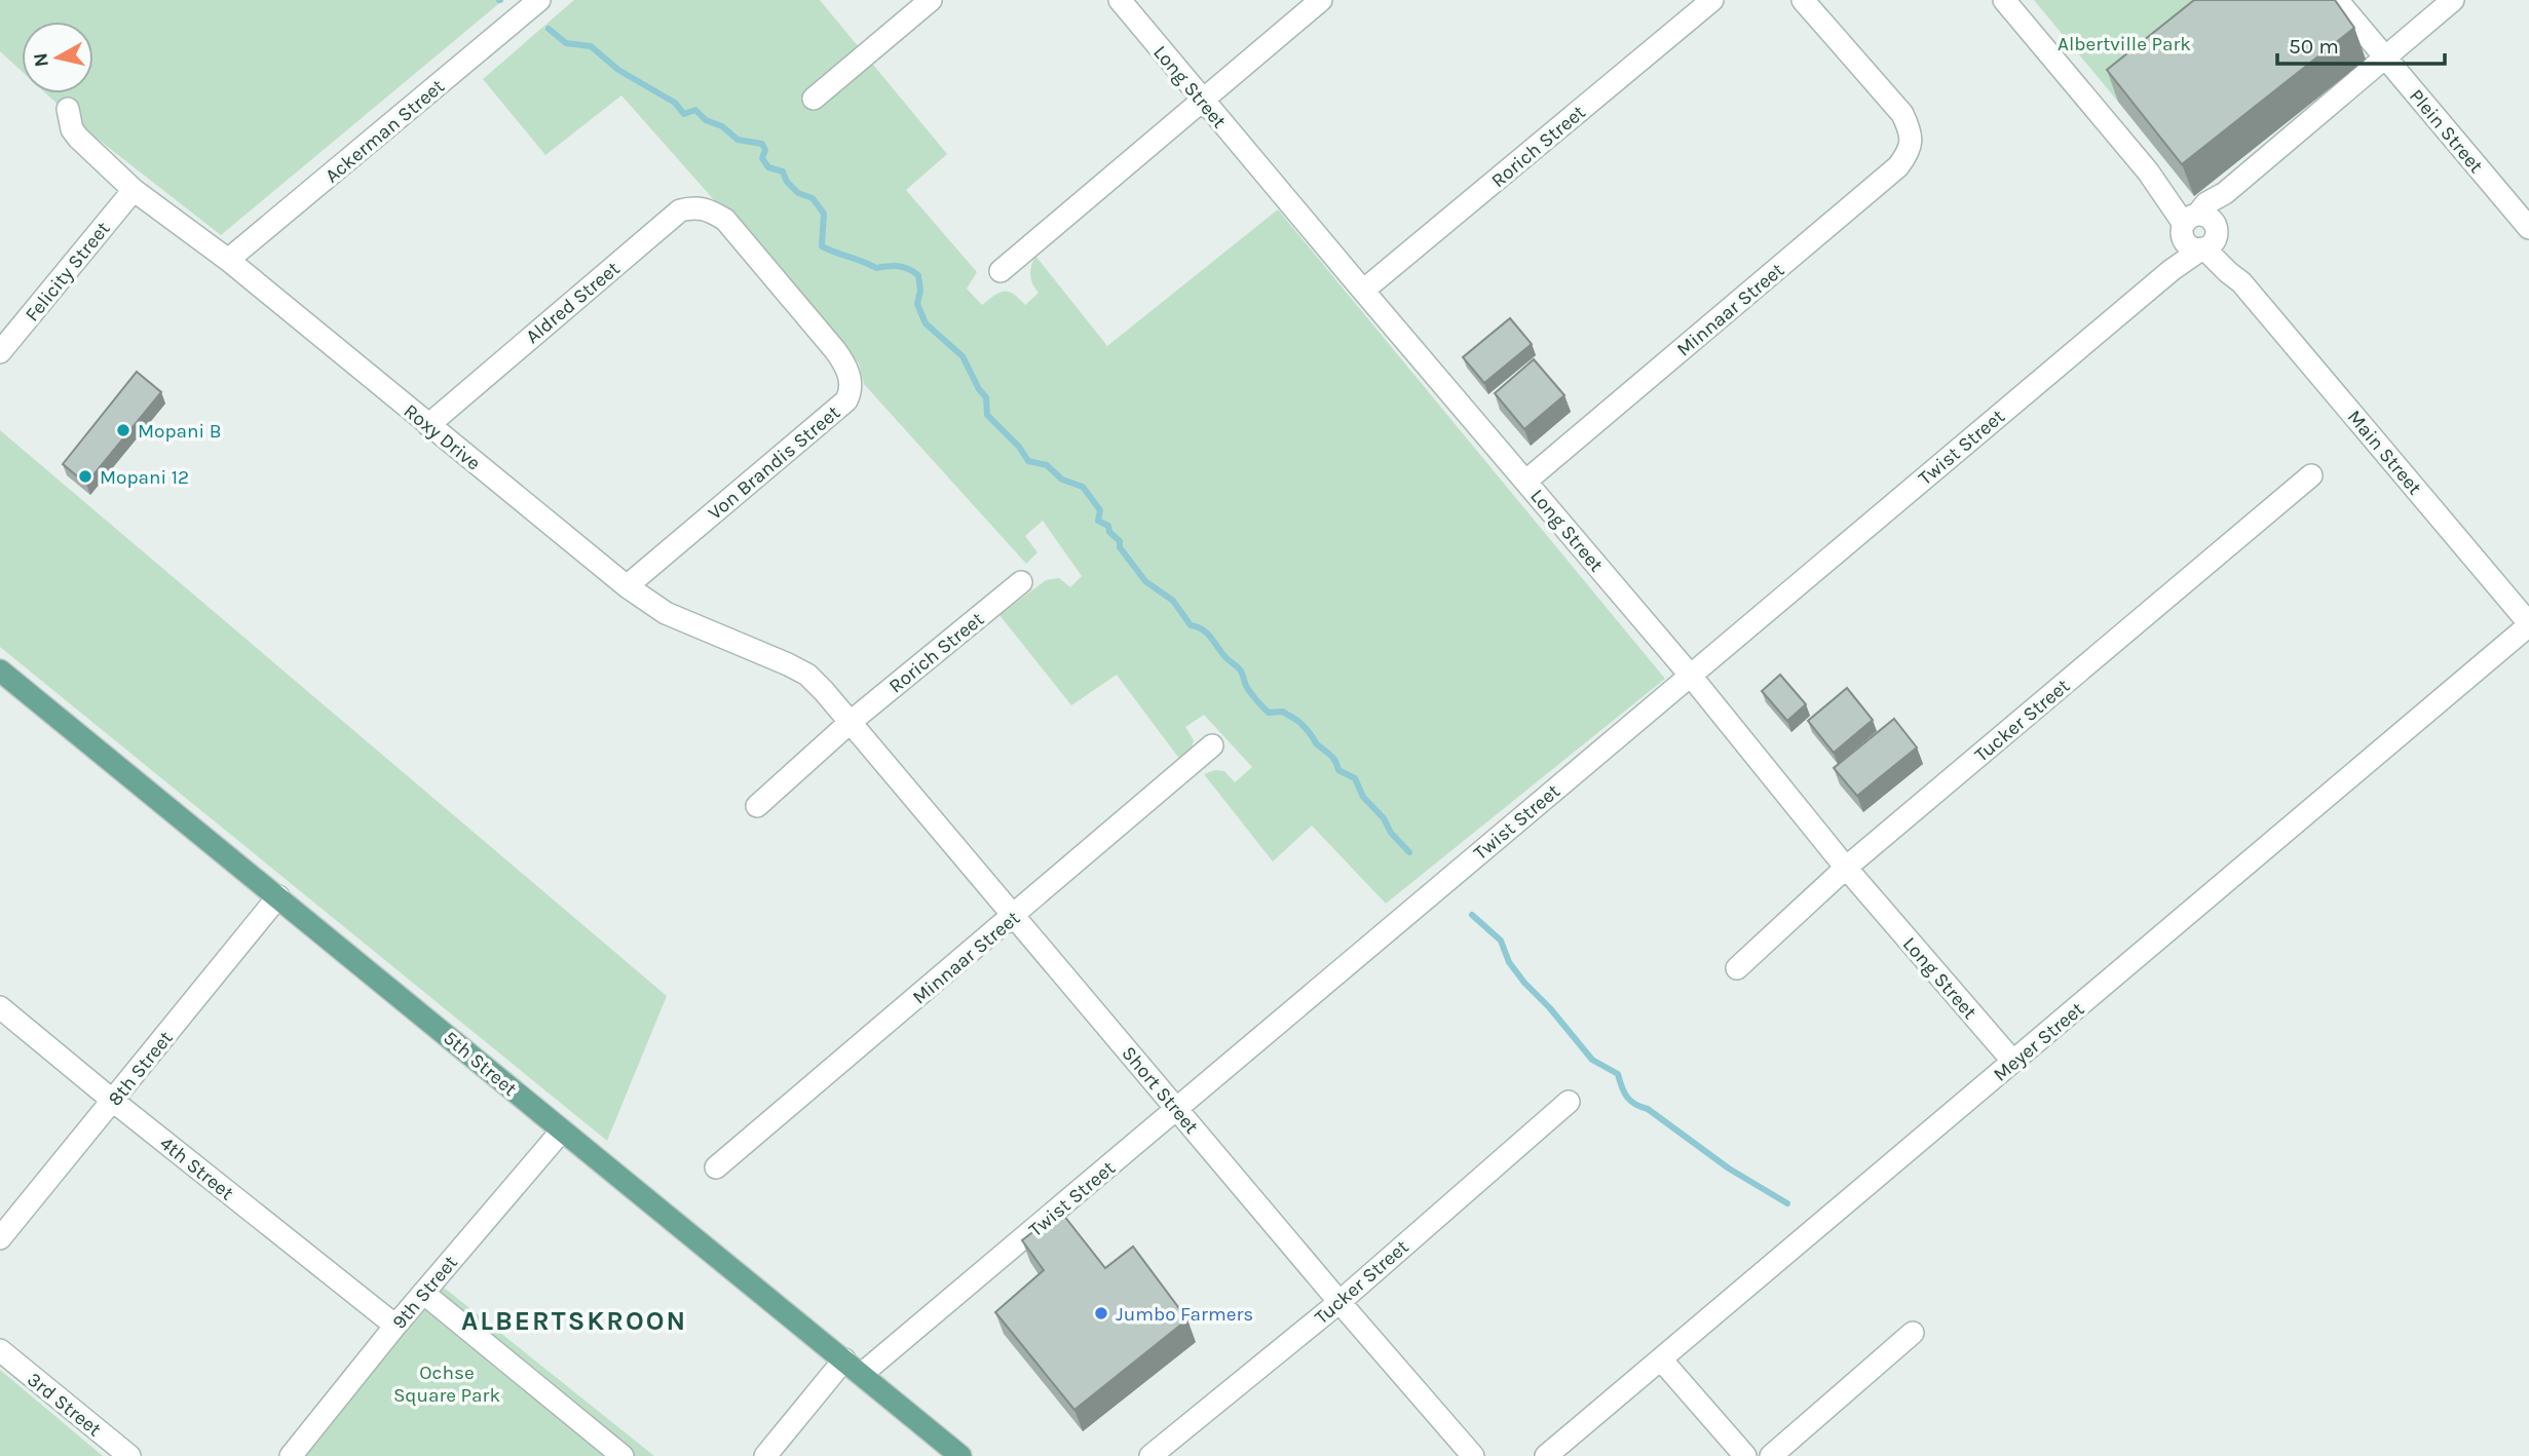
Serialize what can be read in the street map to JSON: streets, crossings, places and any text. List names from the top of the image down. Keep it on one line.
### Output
{"streets":{"main road":["5th Street"],"street":["Long Street","Ackerman Street","Plein Street","Rorich Street","Felicity Street","Aldred Street","Minnaar Street","Roxy Drive","Twist Street","Main Street","Von Brandis Street","Tucker Street","Meyer Street","8th Street","Short Street","4th Street","9th Street","3rd Street"]},"crossings":[["Long Street","Rorich Street"],["Long Street","Minnaar Street"],["Long Street","Twist Street"],["Long Street","Tucker Street"],["Long Street","Meyer Street"],["Ackerman Street","Roxy Drive"],["Plein Street","Twist Street"],["Rorich Street","Roxy Drive"],["Rorich Street","Short Street"],["Felicity Street","Roxy Drive"],["Aldred Street","Roxy Drive"],["Aldred Street","Von Brandis Street"],["Minnaar Street","Short Street"],["Roxy Drive","Von Brandis Street"],["Roxy Drive","Short Street"],["Twist Street","Main Street"],["Twist Street","5th Street"],["Twist Street","Short Street"],["Main Street","Meyer Street"],["Tucker Street","Short Street"],["5th Street","8th Street"],["5th Street","9th Street"],["8th Street","4th Street"],["4th Street","9th Street"]],"districts":["ALBERTSKROON"],"parks":["Albertville Park","Ochse Square Park"],"places":["Mopani B","Mopani 12","Jumbo Farmers"],"scale_bar":"50 m","north":"left"}
